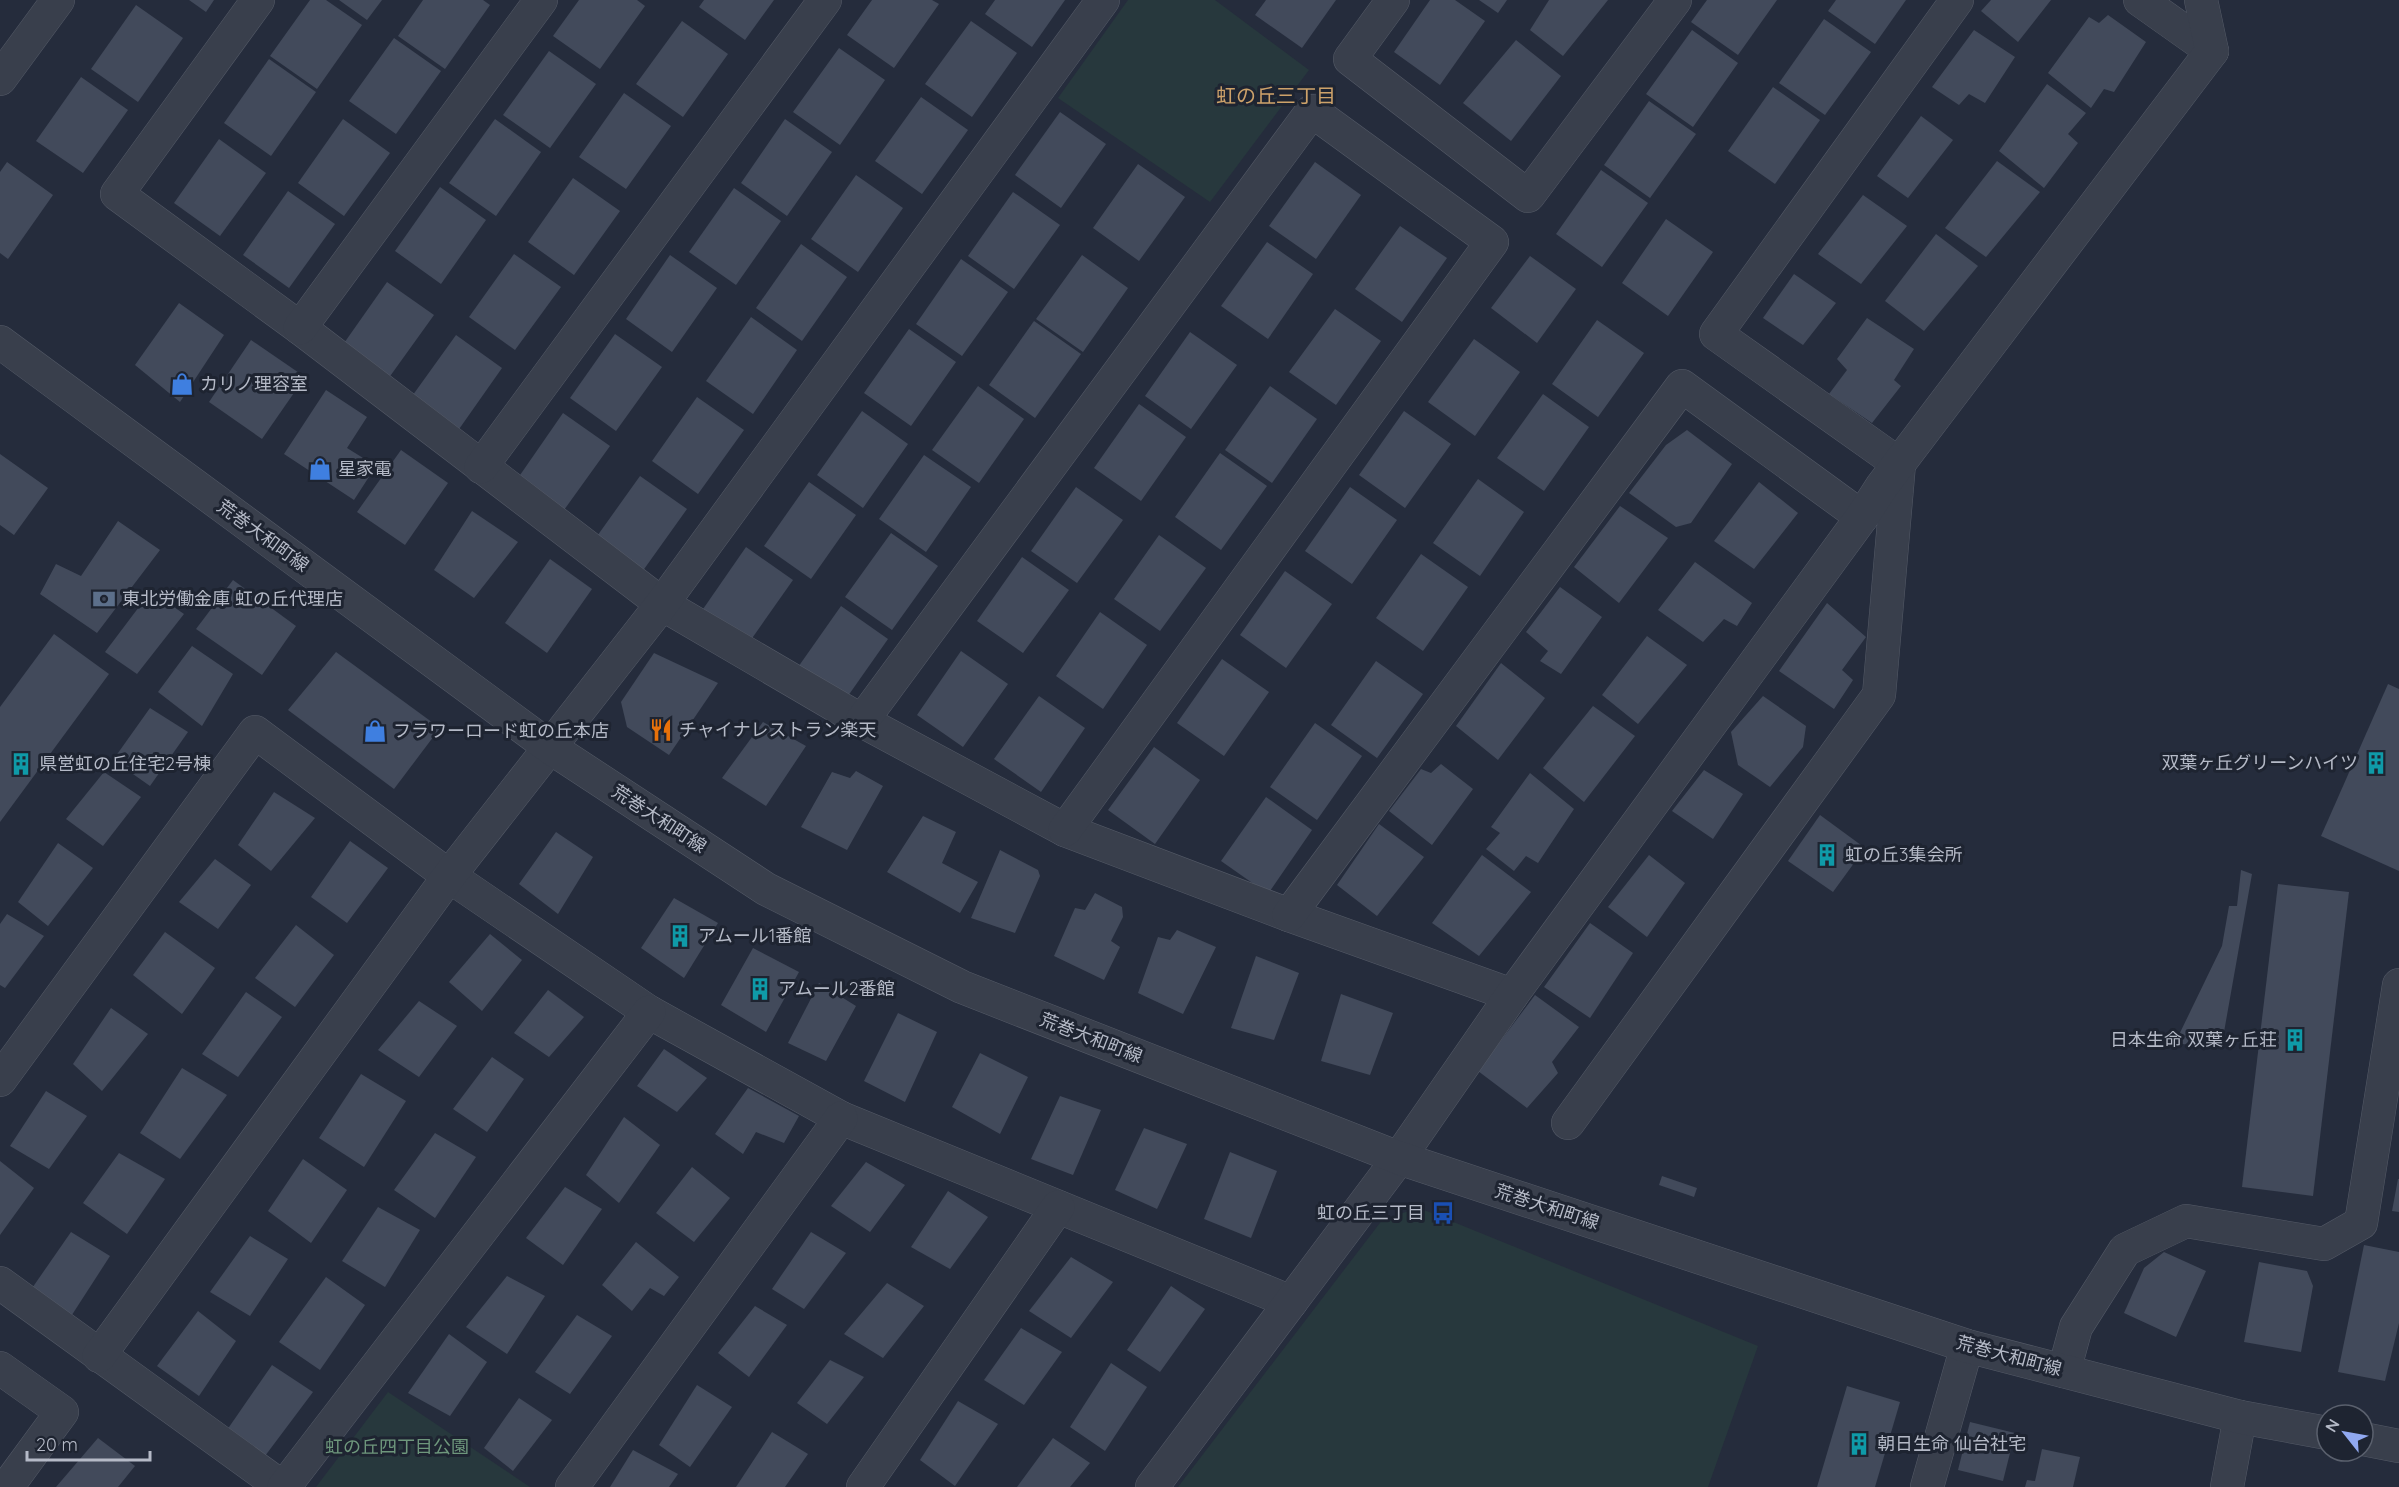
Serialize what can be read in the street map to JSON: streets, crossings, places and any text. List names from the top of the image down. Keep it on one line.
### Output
{"streets":{"street":["荒巻大和町線"]},"districts":["虹の丘三丁目"],"parks":["虹の丘四丁目公園"],"places":{"shop":["カリノ理容室","星家電","フラワーロード虹の丘本店"],"bank":["東北労働金庫 虹の丘代理店"],"restaurant":["チャイナレストラン楽天"],"building":["双葉ヶ丘グリーンハイツ","県営虹の丘住宅2号棟","虹の丘3集会所","アムール1番館","アムール2番館","日本生命 双葉ヶ丘荘","朝日生命 仙台社宅"],"bus stop":["虹の丘三丁目"]},"scale_bar":"20 m","north":"top left"}
